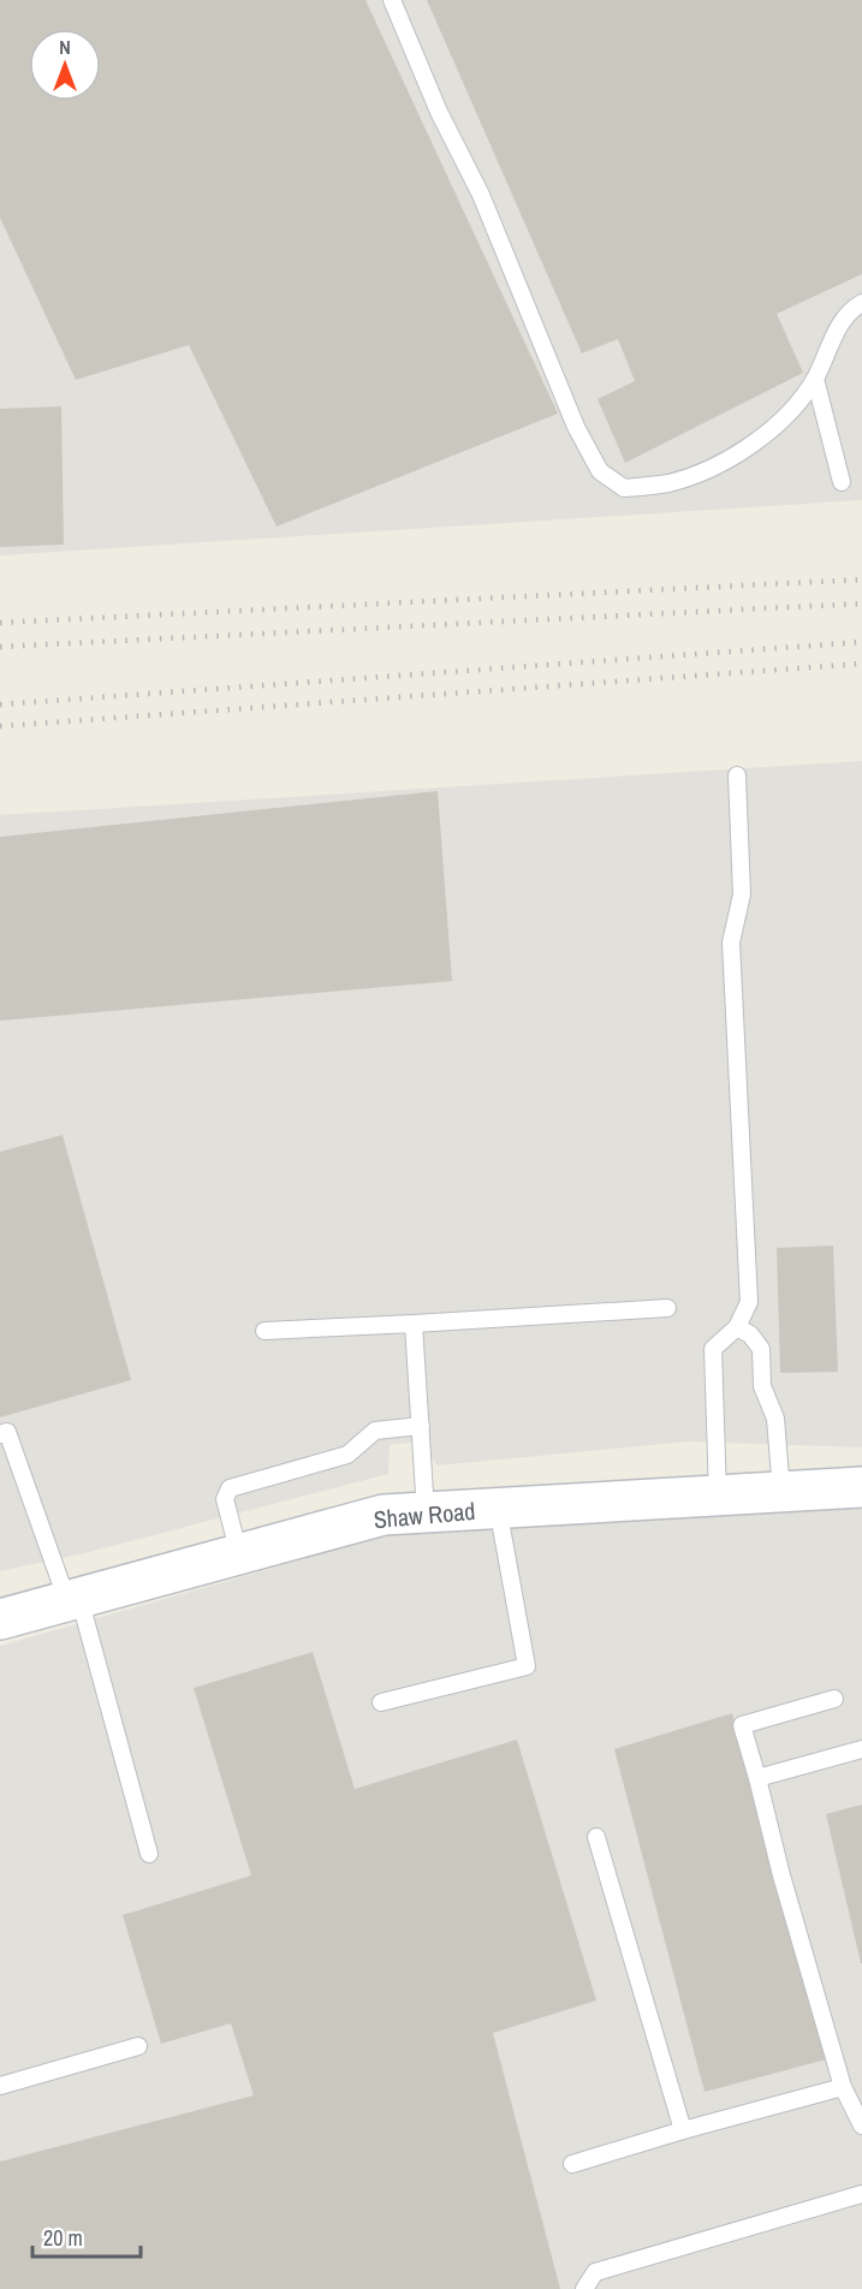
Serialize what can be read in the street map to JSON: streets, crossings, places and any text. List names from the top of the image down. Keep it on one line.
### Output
{"streets":{"street":["Shaw Road"]},"scale_bar":"20 m","north":"top"}
